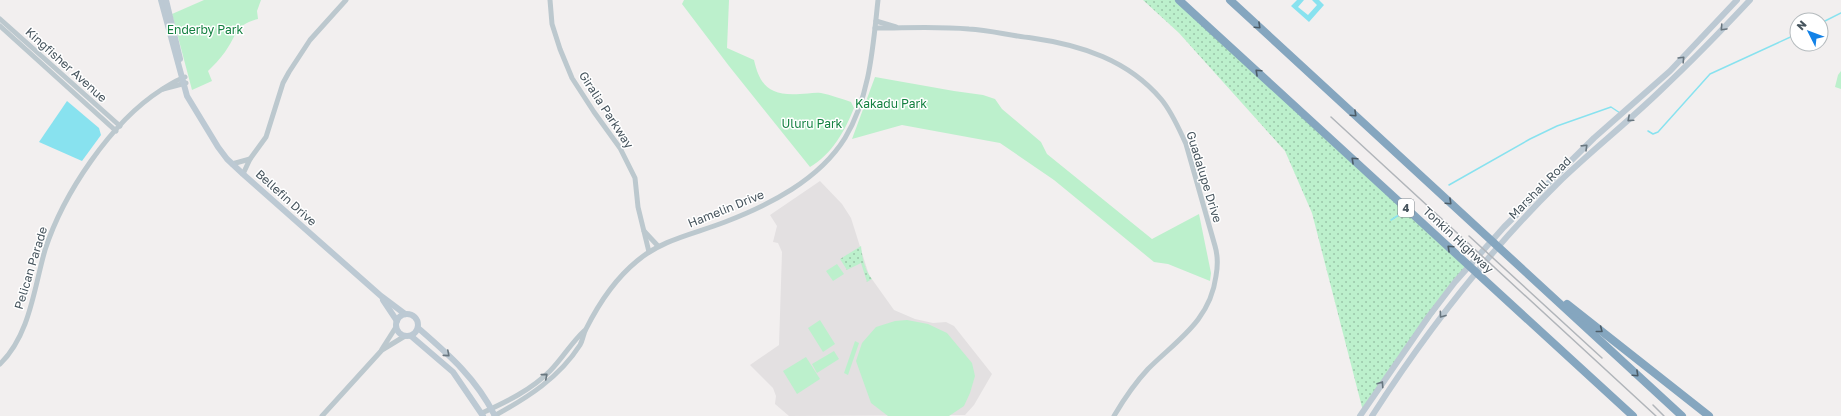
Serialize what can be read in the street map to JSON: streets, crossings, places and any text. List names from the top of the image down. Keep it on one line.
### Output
{"streets":{"highway":["4","Tonkin Highway"],"main road":["Marshall Road","Bellefin Drive"],"street":["Kingfisher Avenue","Giralia Parkway","Guadalupe Drive","Hamelin Drive","Pelican Parade"]},"crossings":[["Kingfisher Avenue","Pelican Parade"],["Giralia Parkway","Hamelin Drive"],["Guadalupe Drive","Hamelin Drive"],["Bellefin Drive","Pelican Parade"]],"parks":["Enderby Park","Kakadu Park","Uluru Park"],"north":"top left"}
